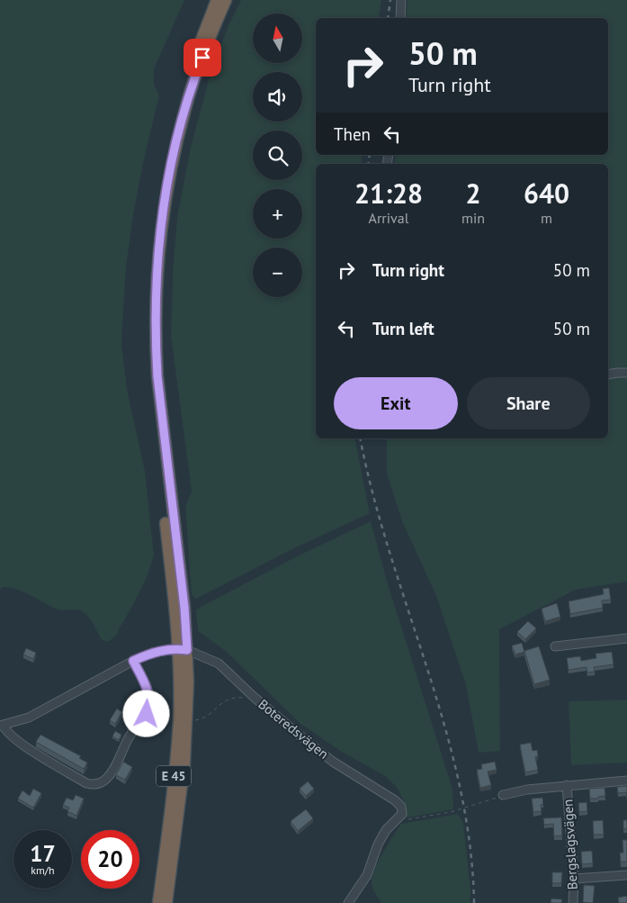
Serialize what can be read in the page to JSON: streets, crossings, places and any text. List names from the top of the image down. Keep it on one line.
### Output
{"streets":{"highway":["E 45"],"street":["Boteredsvägen","Bergslagsvägen"]},"crossings":[["Boteredsvägen","E 45"]],"north":"top","page":{"map_buttons":["+","−"],"turn":["50 m","Turn right"],"then":"Then","eta":["21:28","Arrival","2","min","640","m"],"list":[{"name":"Turn right","value":"50 m"},{"name":"Turn left","value":"50 m"}],"buttons":["Exit","Share"],"speed":"17 km/h","limit":"20"}}
